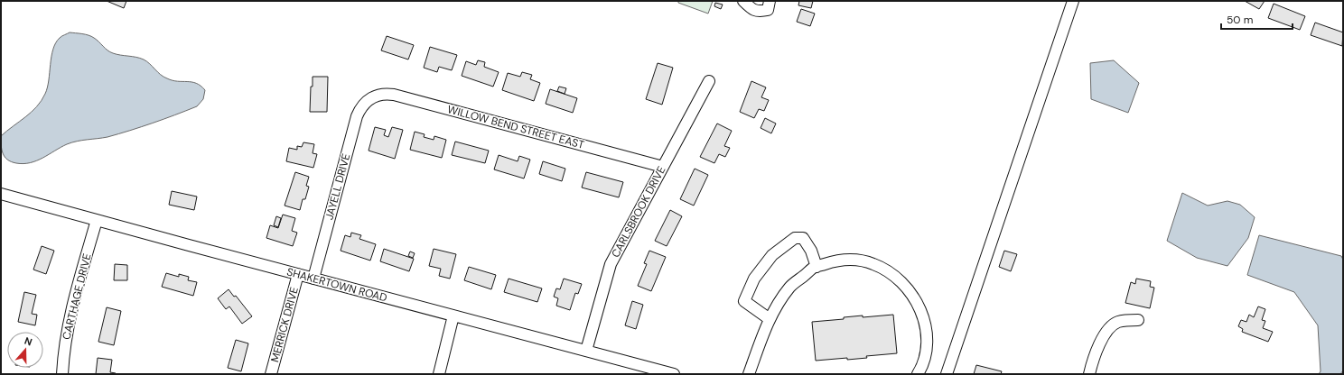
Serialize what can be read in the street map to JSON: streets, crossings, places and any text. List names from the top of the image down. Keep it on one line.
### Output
{"streets":{"street":["WILLOW BEND STREET EAST","JAYELL DRIVE","CARLSBROOK DRIVE","SHAKERTOWN ROAD","CARTHAGE DRIVE","MERRICK DRIVE"]},"crossings":[["WILLOW BEND STREET EAST","JAYELL DRIVE"],["WILLOW BEND STREET EAST","CARLSBROOK DRIVE"],["JAYELL DRIVE","SHAKERTOWN ROAD"],["CARLSBROOK DRIVE","SHAKERTOWN ROAD"],["SHAKERTOWN ROAD","CARTHAGE DRIVE"],["SHAKERTOWN ROAD","MERRICK DRIVE"]],"scale_bar":"50 m","north":"top"}
